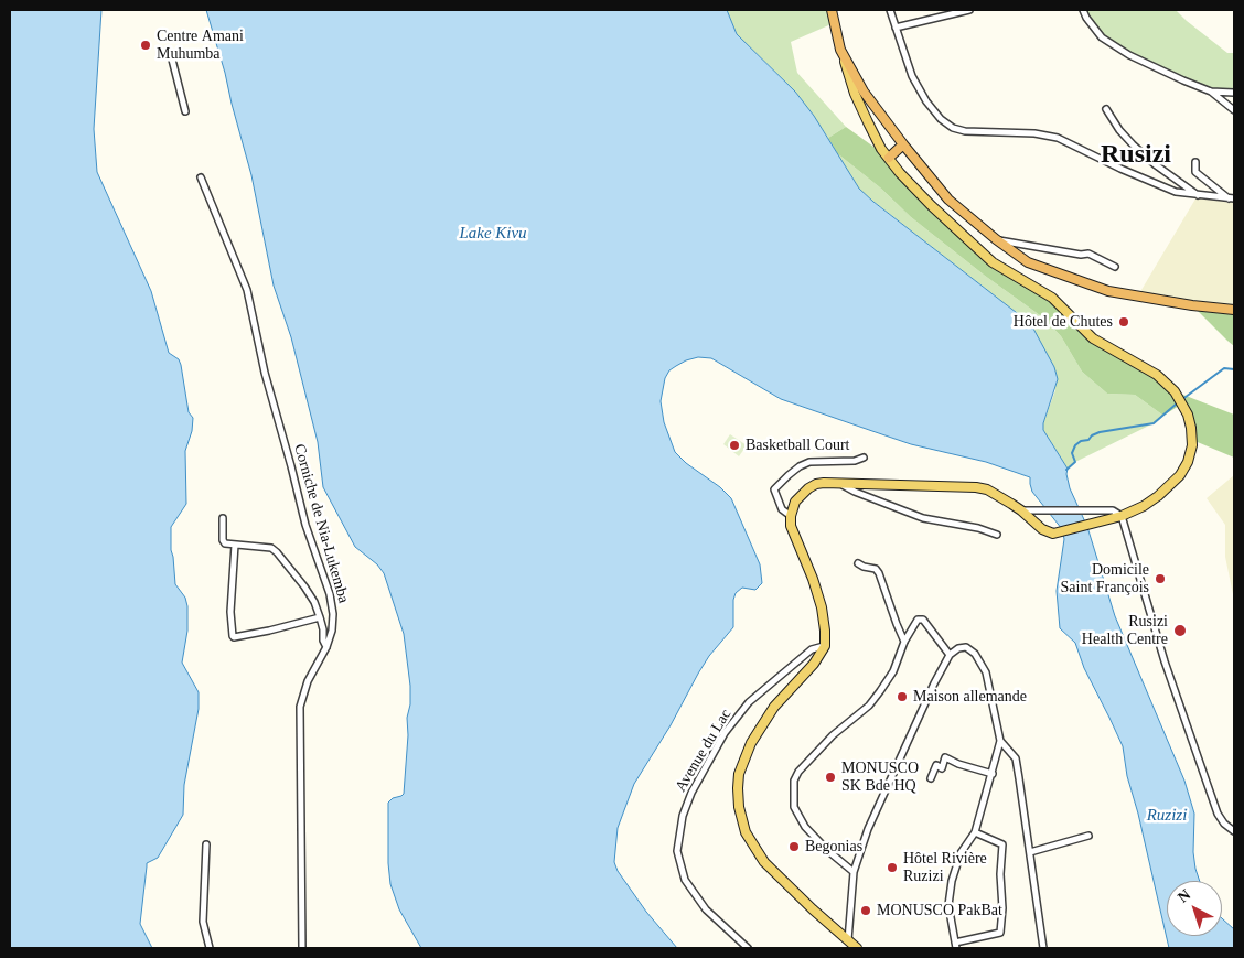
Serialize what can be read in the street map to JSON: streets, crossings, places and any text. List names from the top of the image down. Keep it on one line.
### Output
{"streets":{"street":["Corniche de Nia-Lukemba","Avenue du Lac"]},"districts":["Rusizi"],"water":["Lake Kivu","Ruzizi"],"places":["Centre Amani Muhumba","Hôtel de Chutes","Basketball Court","Domicile Saint François","Rusizi Health Centre","Maison allemande","MONUSCO SK Bde HQ","Begonias","Hôtel Rivière Ruzizi","MONUSCO PakBat"],"north":"top left"}
